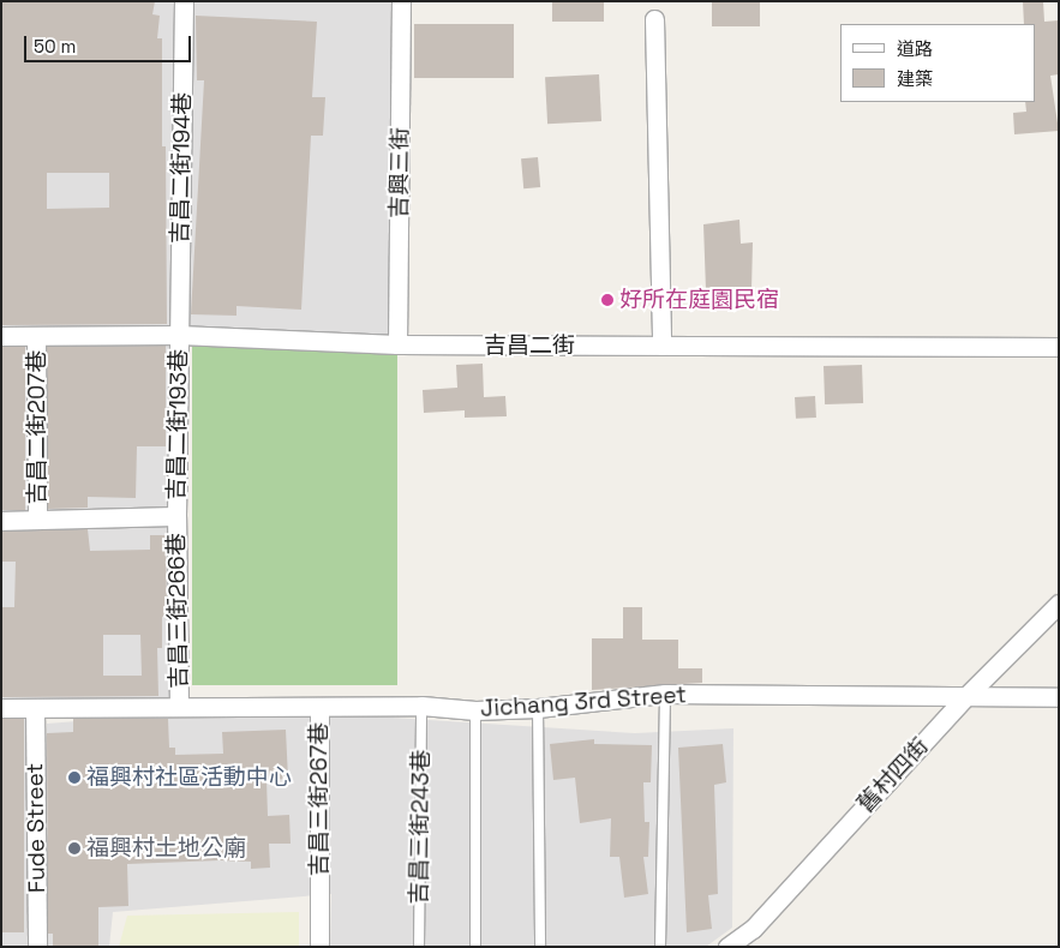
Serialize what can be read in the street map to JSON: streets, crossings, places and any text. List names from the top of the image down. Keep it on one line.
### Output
{"streets":{"street":["吉昌二街194巷","吉興三街","吉昌二街","吉昌二街193巷","吉昌二街207巷","吉昌三街266巷","Jichang 3rd Street","舊村四街","吉昌三街267巷","Fude Street"],"lane":["吉昌三街243巷"]},"crossings":[["吉昌二街194巷","吉昌二街"],["吉昌二街194巷","吉昌二街193巷"],["吉興三街","吉昌二街"],["吉昌二街","吉昌二街193巷"],["吉昌二街","吉昌二街207巷"],["吉昌二街193巷","吉昌三街266巷"],["吉昌三街266巷","Jichang 3rd Street"],["Jichang 3rd Street","舊村四街"],["Jichang 3rd Street","吉昌三街267巷"],["Jichang 3rd Street","吉昌三街243巷"],["Jichang 3rd Street","Fude Street"]],"places":["好所在庭園民宿","福興村社區活動中心","福興村土地公廟"],"legend":["道路","建築"],"scale_bar":"50 m"}
